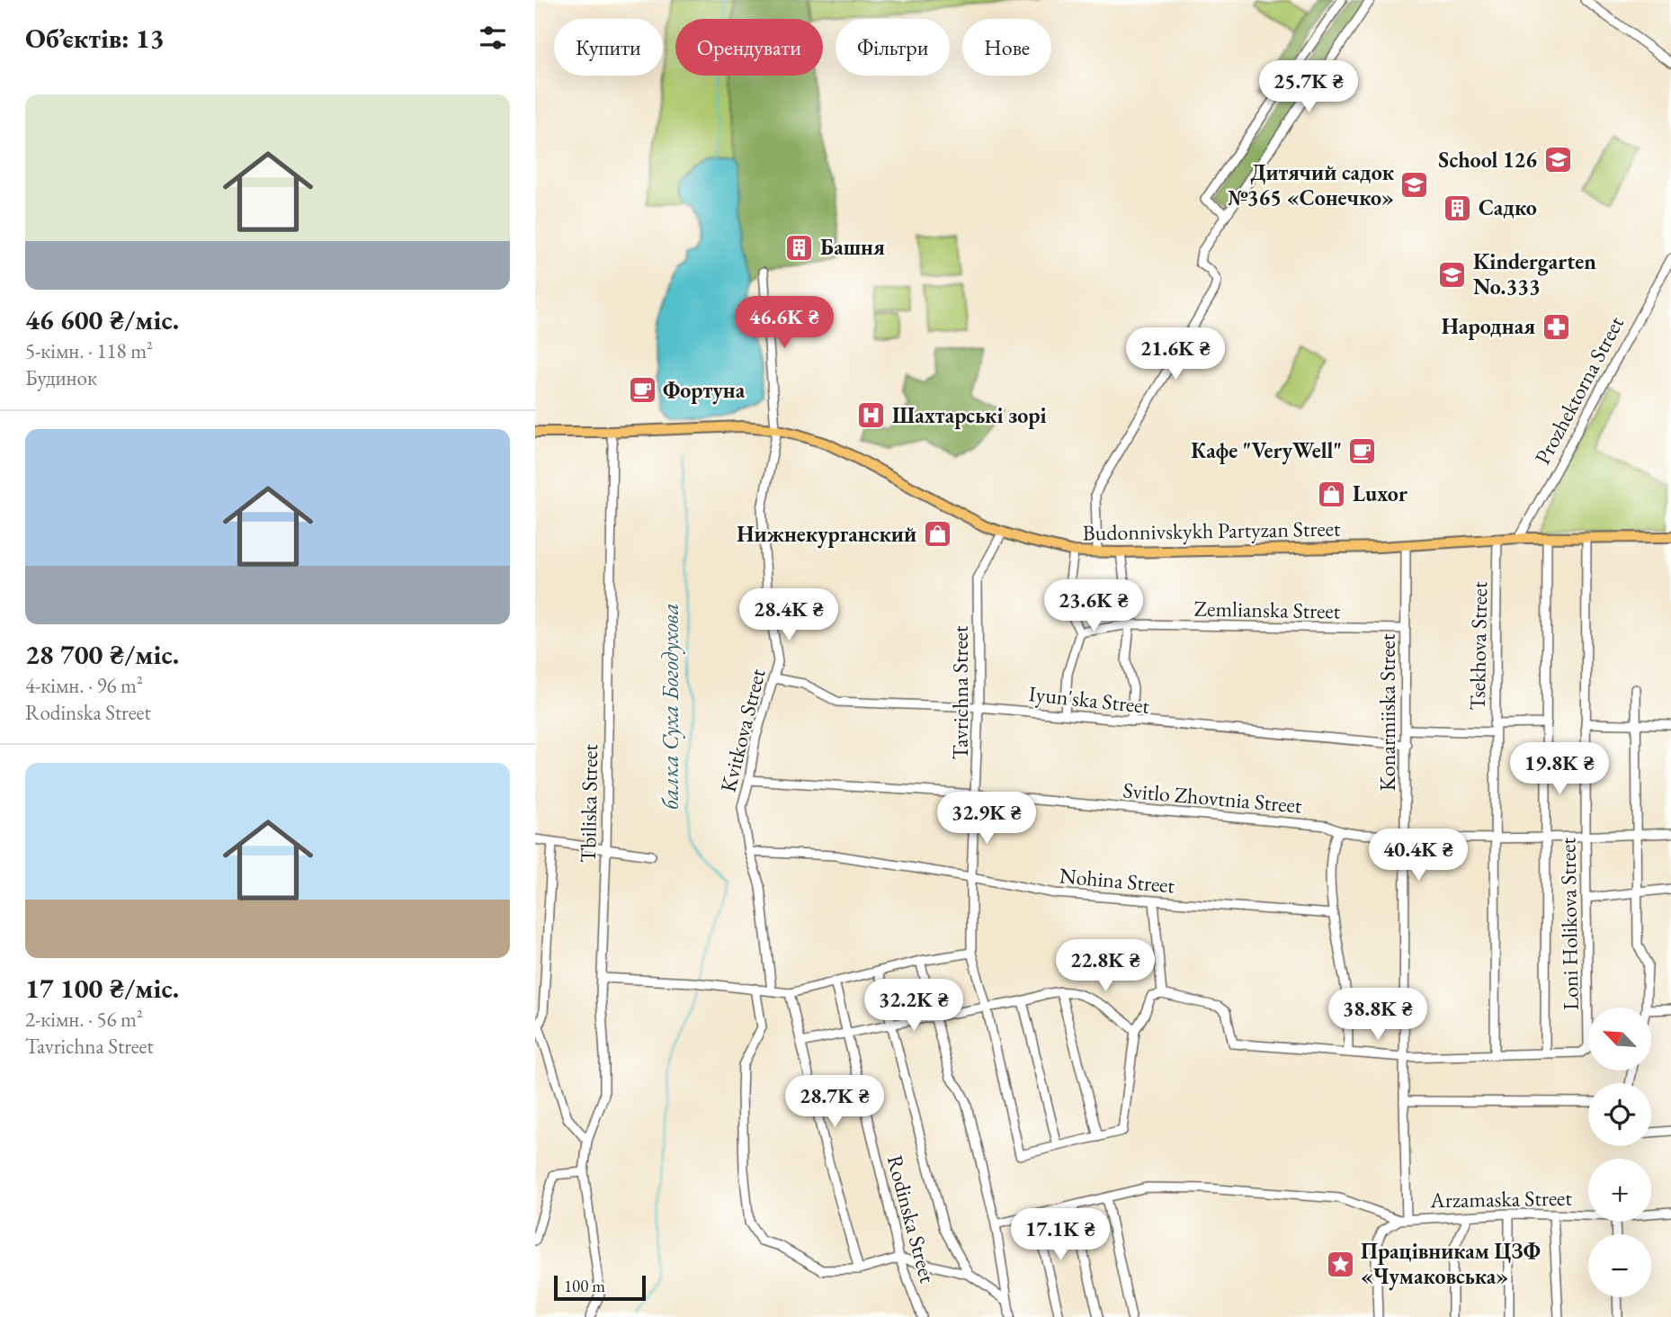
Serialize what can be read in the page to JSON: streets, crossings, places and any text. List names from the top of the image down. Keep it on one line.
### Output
{"streets":{"main road":["Budonnivskykh Partyzan Street"],"street":["Prozhektorna Street","Zemlianska Street","Tsekhova Street","Tavrichna Street","Iyun'ska Street","Konarmiiska Street","Kvitkova Street","Svitlo Zhovtnia Street","Tbiliska Street","Nohina Street","Loni Holikova Street","Arzamaska Street","Rodinska Street"]},"crossings":[["Prozhektorna Street","Budonnivskykh Partyzan Street"],["Budonnivskykh Partyzan Street","Tsekhova Street"],["Budonnivskykh Partyzan Street","Tavrichna Street"],["Budonnivskykh Partyzan Street","Konarmiiska Street"],["Budonnivskykh Partyzan Street","Kvitkova Street"],["Budonnivskykh Partyzan Street","Tbiliska Street"],["Budonnivskykh Partyzan Street","Loni Holikova Street"],["Zemlianska Street","Konarmiiska Street"],["Tsekhova Street","Svitlo Zhovtnia Street"],["Tavrichna Street","Iyun'ska Street"],["Tavrichna Street","Svitlo Zhovtnia Street"],["Tavrichna Street","Nohina Street"],["Iyun'ska Street","Konarmiiska Street"],["Iyun'ska Street","Kvitkova Street"],["Konarmiiska Street","Svitlo Zhovtnia Street"],["Konarmiiska Street","Arzamaska Street"],["Kvitkova Street","Svitlo Zhovtnia Street"],["Kvitkova Street","Nohina Street"],["Svitlo Zhovtnia Street","Loni Holikova Street"]],"water":["балка Суха Богодухова"],"places":{"school or university":["School 126","Дитячий садок №365 «Сонечко»","Kindergarten No.333"],"building":["Садко","Башня"],"pharmacy":["Народная"],"cafe":["Фортуна","Кафе \"VeryWell\""],"hospital":["Шахтарські зорі"],"shop":["Luxor","Нижнекурганский"],"place":["Працівникам ЦЗФ «Чумаковська»"]},"scale_bar":"100 m","north":"top left","page":{"heading":"Об’єктів: 13","chip":["Купити","Орендувати","Фільтри","Нове"],"price":["25.7K ₴","46.6K ₴","21.6K ₴","23.6K ₴","28.4K ₴","19.8K ₴","32.9K ₴","40.4K ₴","22.8K ₴","32.2K ₴","38.8K ₴","28.7K ₴","17.1K ₴"],"list":[{"name":"46 600 ₴/міс.","note":"5-кімн. · 118 m² · Будинок"},{"name":"28 700 ₴/міс.","note":"4-кімн. · 96 m² · Rodinska Street"},{"name":"17 100 ₴/міс.","note":"2-кімн. · 56 m² · Tavrichna Street"}],"map_buttons":["+","−"],"scale":"100 m"}}
